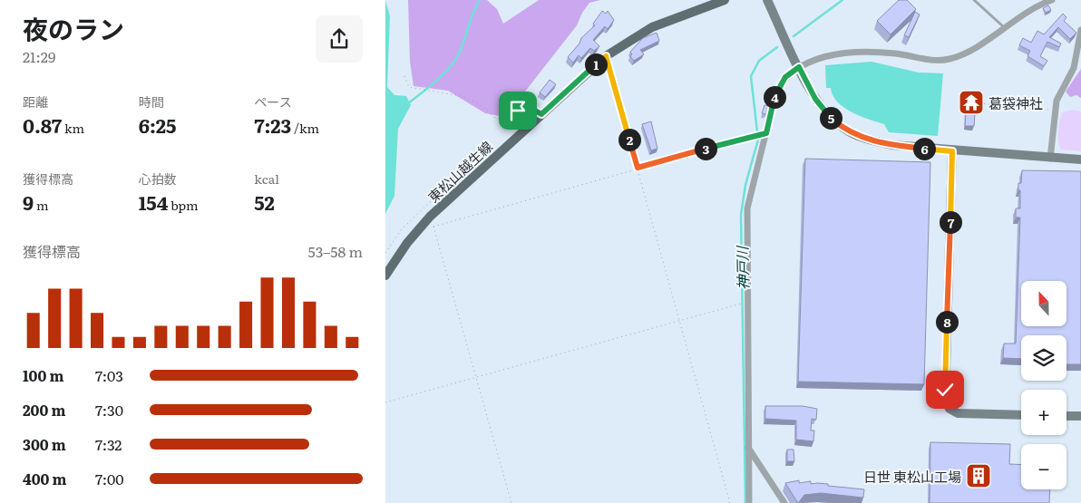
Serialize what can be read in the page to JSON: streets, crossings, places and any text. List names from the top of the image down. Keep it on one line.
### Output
{"streets":{"main road":["東松山越生線"]},"water":["神戸川"],"places":{"temple":["葛袋神社"],"building":["日世 東松山工場"]},"north":"top","page":{"heading":["夜のラン","21:29"],"pins":["1","4","5","2","3","6","7","8"],"stats":[["距離","0.87 km"],["時間","6:25"],["ペース","7:23 /km"],["獲得標高","9 m"],["心拍数","154 bpm"],["kcal","52"]],"chart":["獲得標高","53–58 m"],"map_buttons":["+","−"],"list":[{"name":"100 m","note":"7:03"},{"name":"200 m","note":"7:30"},{"name":"300 m","note":"7:32"},{"name":"400 m","note":"7:00"}]}}
